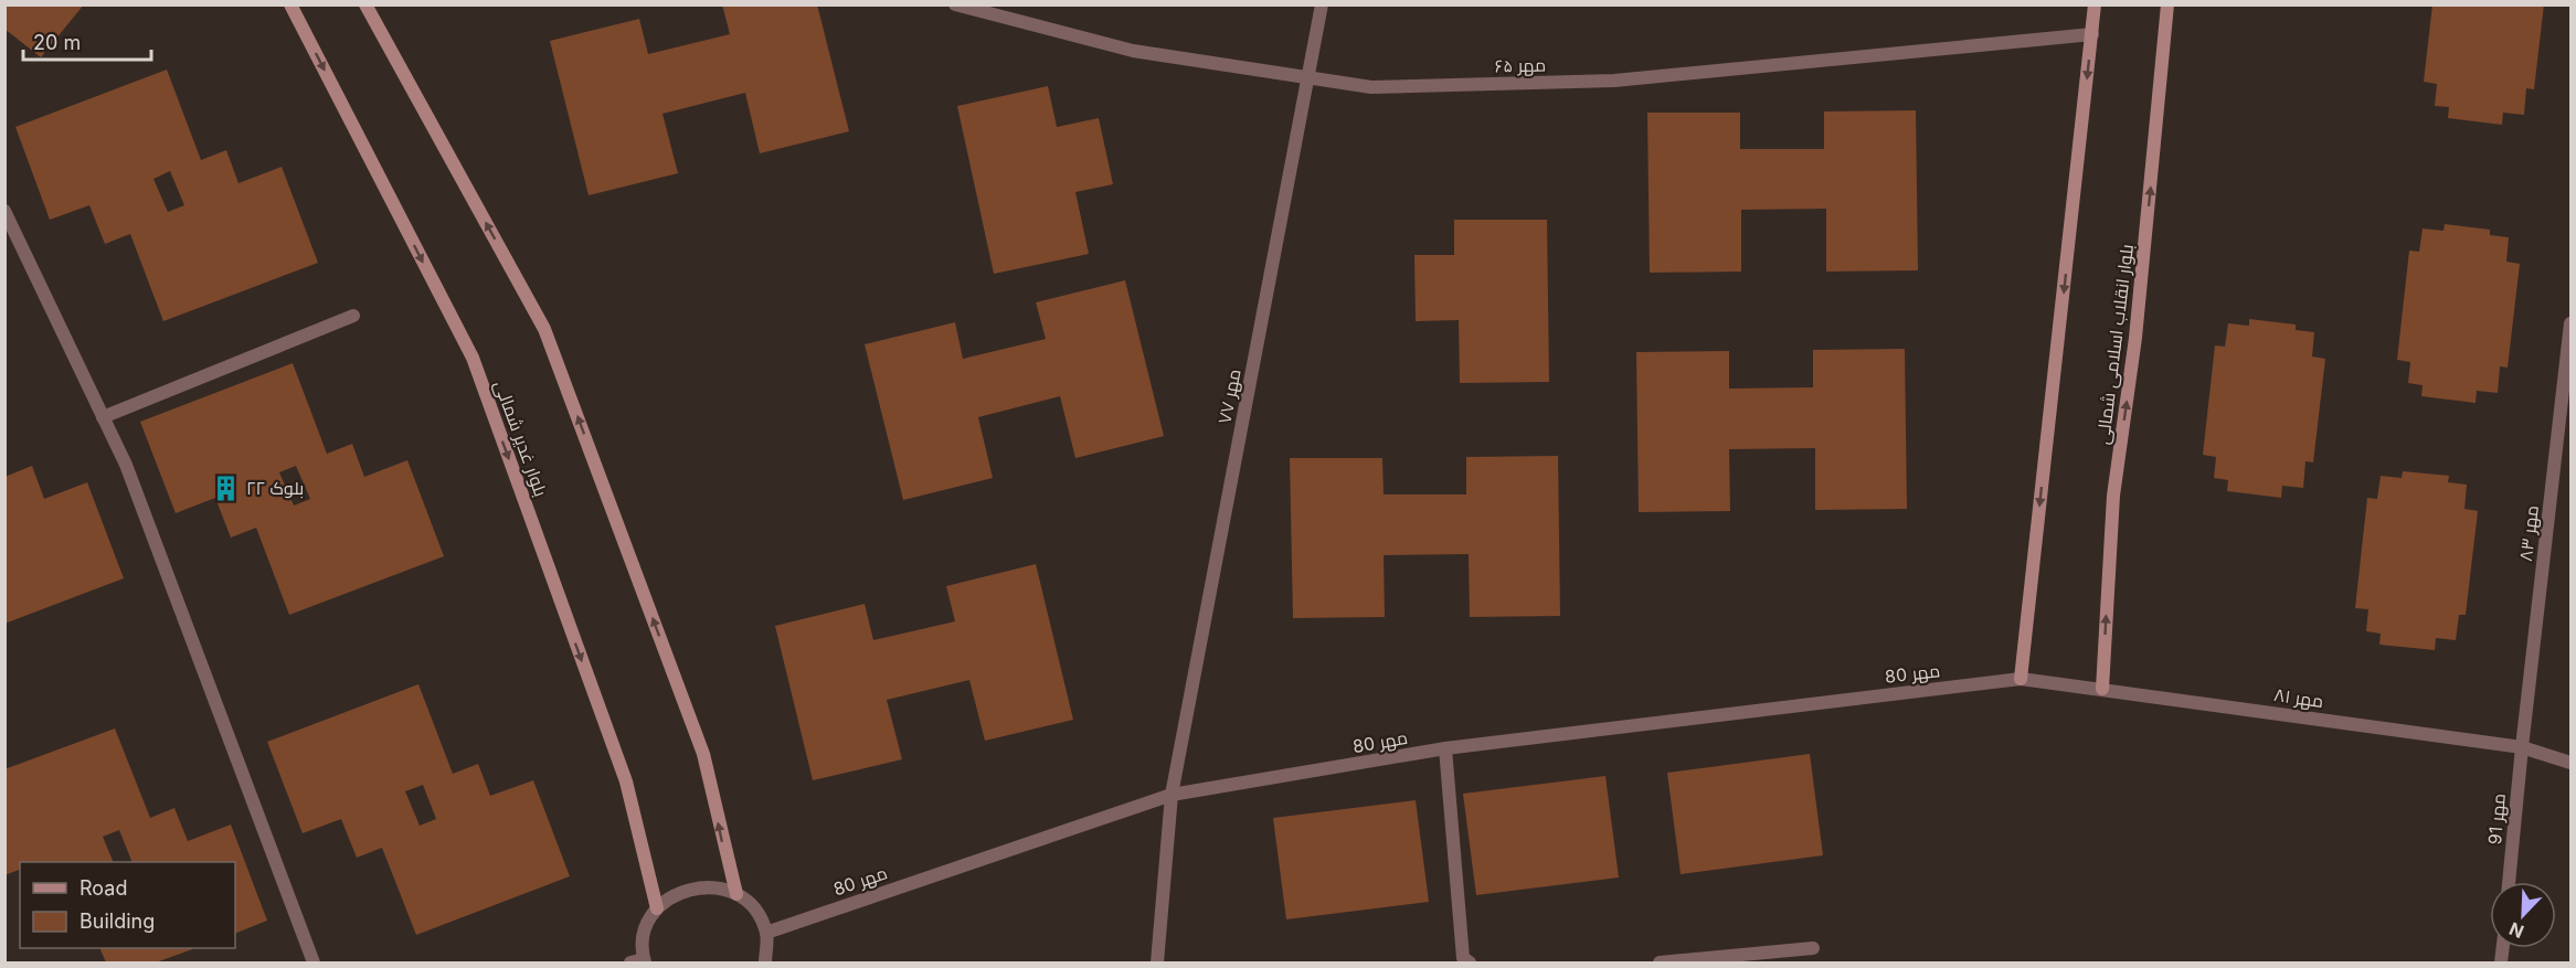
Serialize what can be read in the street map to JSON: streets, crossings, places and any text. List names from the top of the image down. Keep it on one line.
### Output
{"streets":{"main road":["بلوار انقلاب اسلامی شمالی","بلوار غدیر شمالی"],"street":["مهر ۶۵","مهر ۷۷","مهر ۸۳","مهر 80","مهر ۸۱","مهر 91"]},"crossings":[["مهر ۶۵","مهر ۷۷"],["بلوار انقلاب اسلامی شمالی","مهر ۸۱"],["مهر ۷۷","مهر 80"],["مهر ۸۳","مهر ۸۱"],["مهر ۸۳","مهر 91"],["مهر 80","مهر ۸۱"],["مهر ۸۱","مهر 91"]],"places":{"building":["بلوک ۲۲"]},"legend":["Road","Building"],"scale_bar":"20 m","north":"bottom left"}
